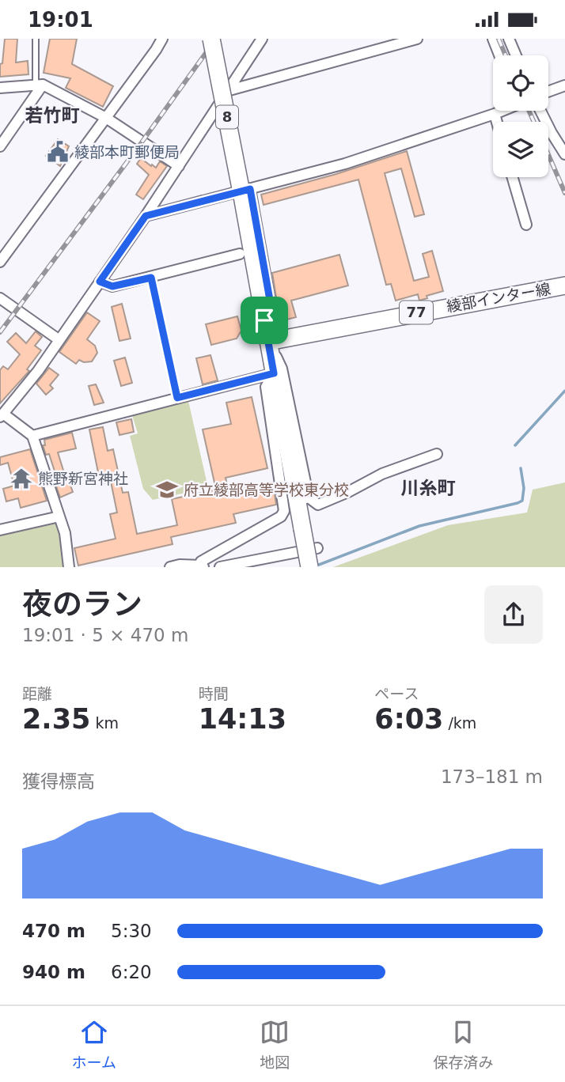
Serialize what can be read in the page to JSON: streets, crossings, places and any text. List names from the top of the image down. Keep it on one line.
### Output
{"streets":{"main road":["8","綾部インター線","77"]},"crossings":[["8","綾部インター線"]],"districts":["若竹町","川糸町"],"places":{"public building":["綾部本町郵便局"],"temple":["熊野新宮神社"],"school or university":["府立綾部高等学校東分校"]},"page":{"status":"19:01","heading":["夜のラン","19:01 · 5 × 470 m"],"stats":[["距離","2.35 km"],["時間","14:13"],["ペース","6:03 /km"]],"chart":["獲得標高","173–181 m"],"list":[{"name":"470 m","note":"5:30"},{"name":"940 m","note":"6:20"}],"tabs":["ホーム","地図","保存済み"]}}
